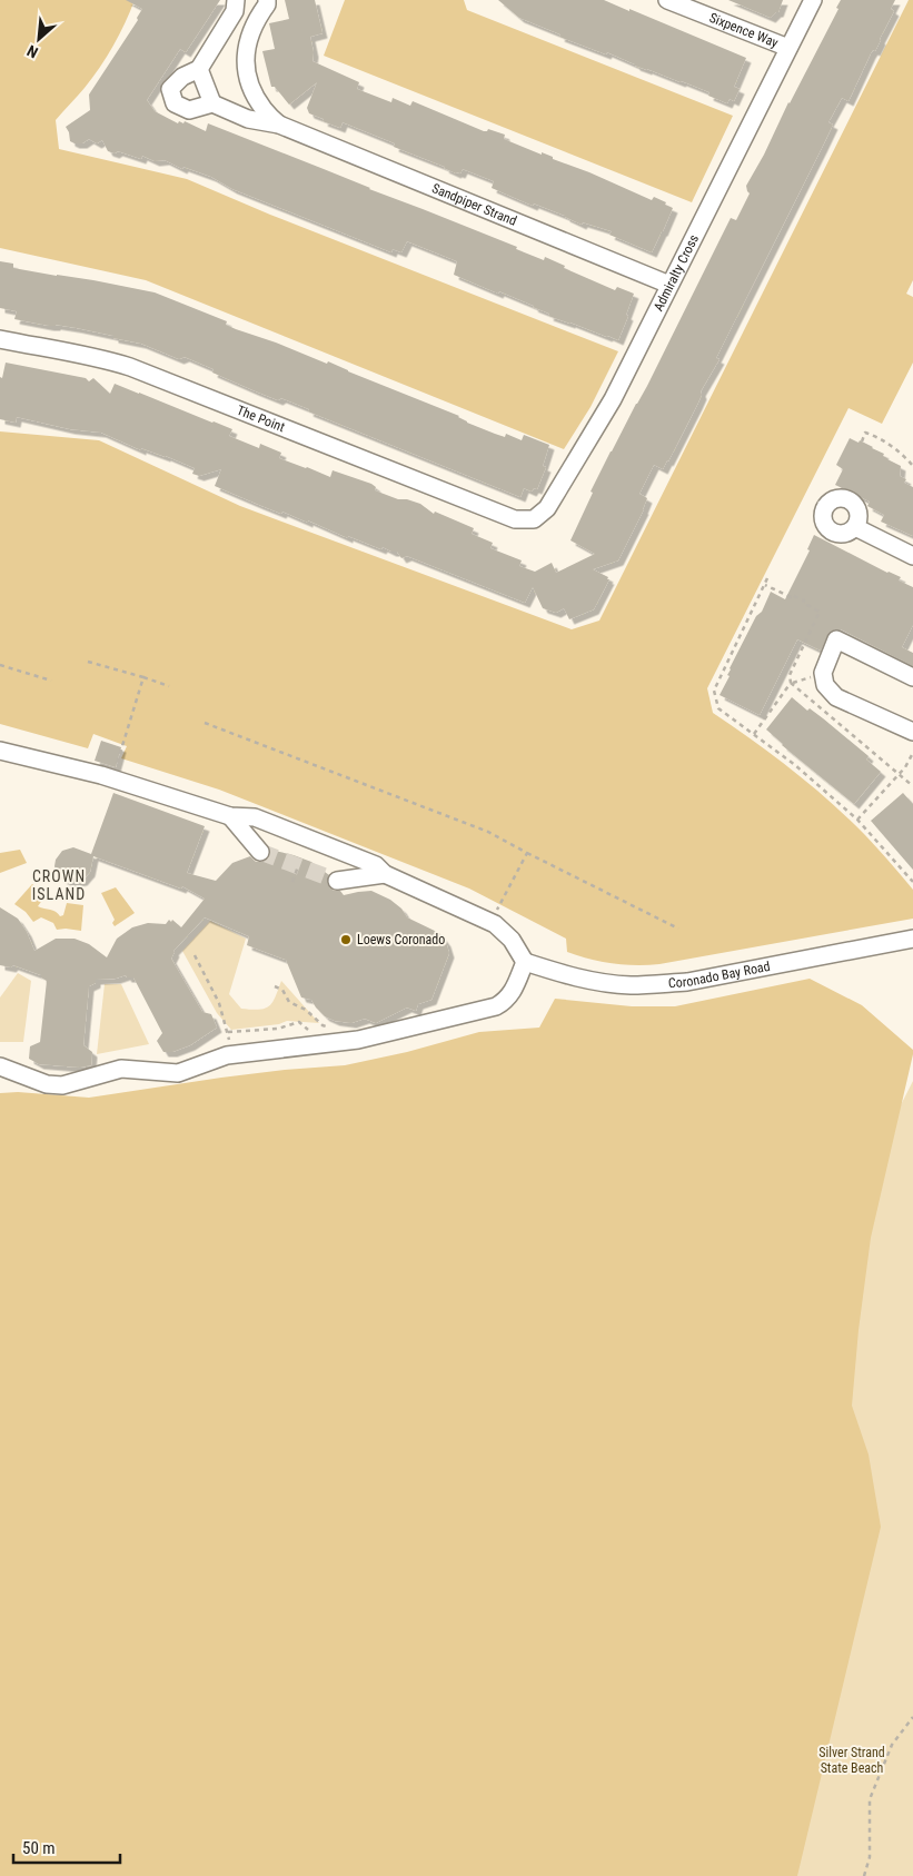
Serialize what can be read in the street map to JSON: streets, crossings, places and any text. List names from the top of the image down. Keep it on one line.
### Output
{"streets":{"street":["Sixpence Way","Sandpiper Strand","Admiralty Cross","The Point","Coronado Bay Road"]},"crossings":[["Sixpence Way","Admiralty Cross"],["Sandpiper Strand","Admiralty Cross"],["Admiralty Cross","The Point"]],"districts":["CROWN ISLAND"],"parks":["Silver Strand State Beach"],"places":["Loews Coronado"],"scale_bar":"50 m","north":"bottom left"}
